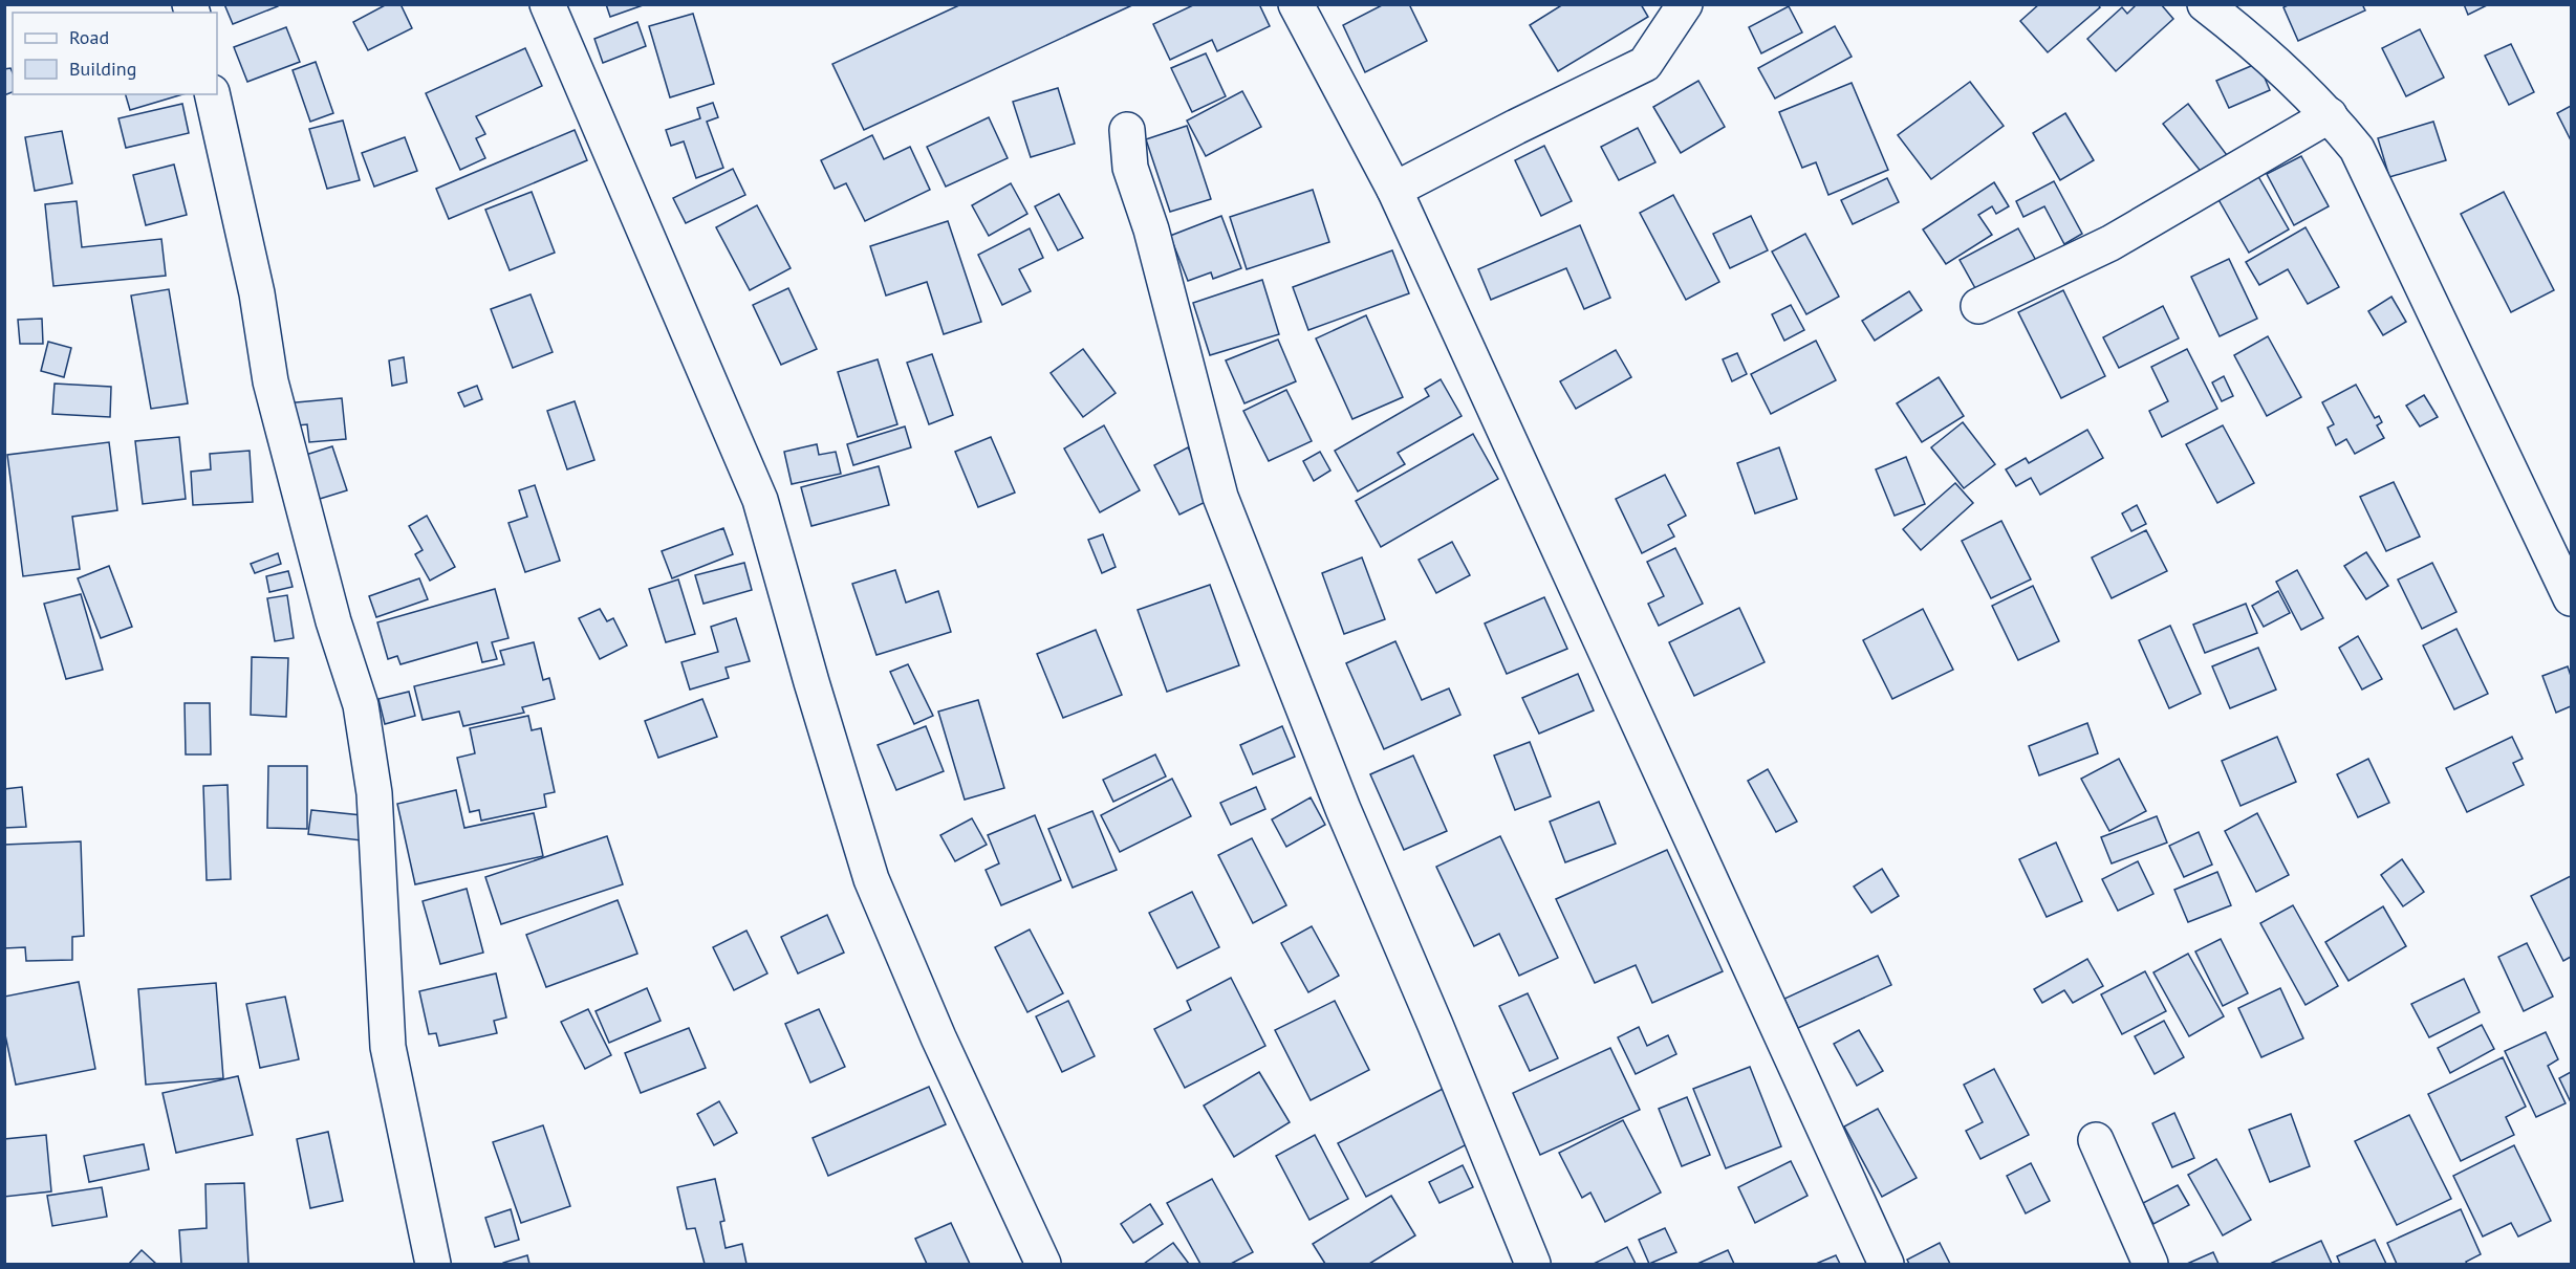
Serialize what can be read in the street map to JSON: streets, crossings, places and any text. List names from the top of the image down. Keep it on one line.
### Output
{"legend":["Road","Building"]}
